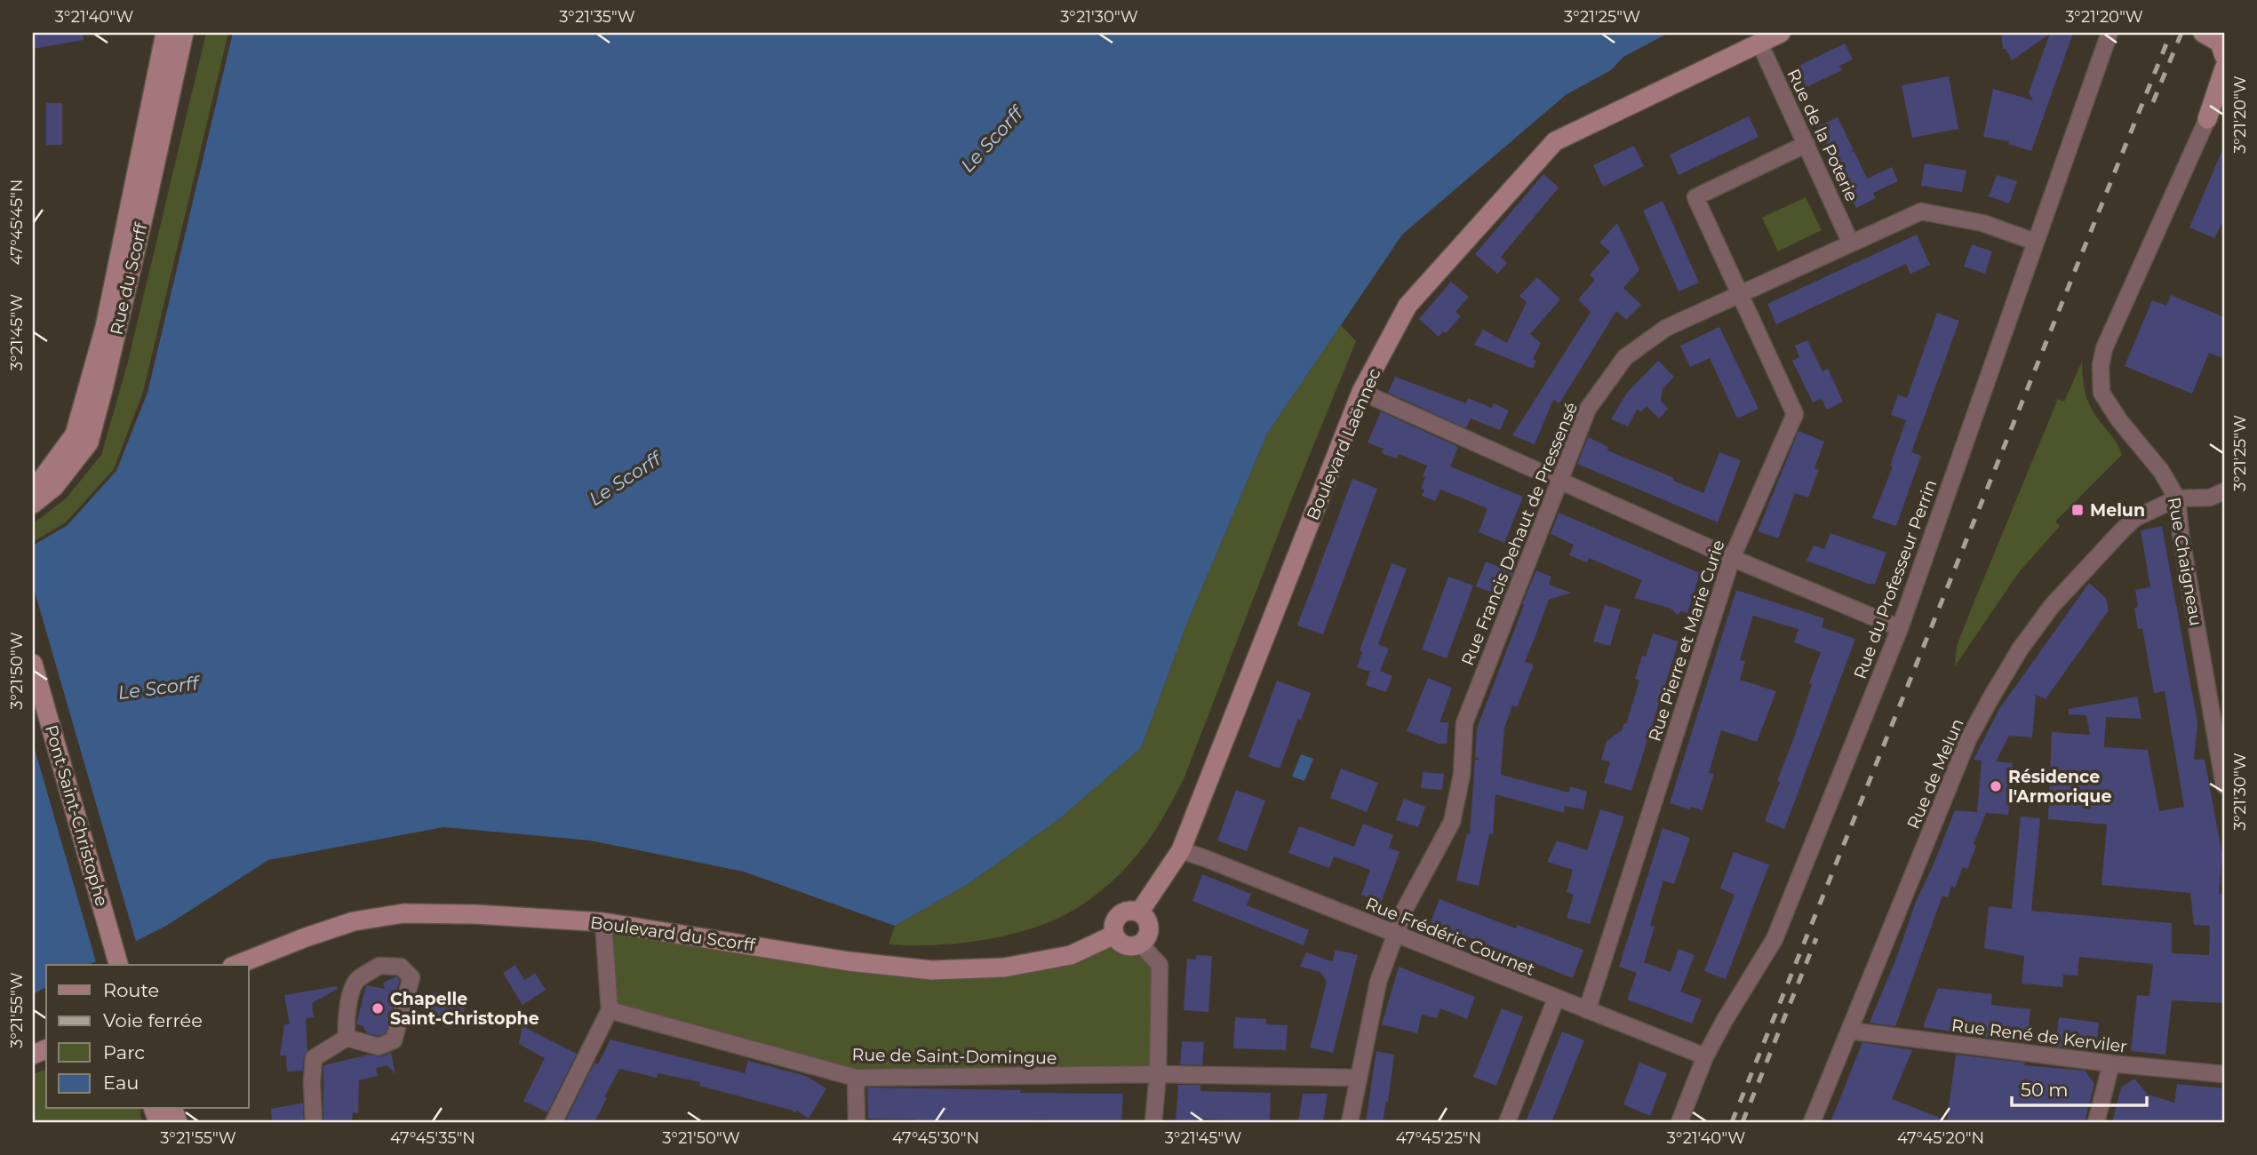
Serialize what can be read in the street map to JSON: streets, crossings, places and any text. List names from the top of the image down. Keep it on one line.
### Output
{"streets":{"main road":["Rue du Scorff","Boulevard Laënnec","Rue Chaigneau","Pont Saint-Christophe","Boulevard du Scorff"],"street":["Rue de la Poterie","Rue Francis Dehaut de Pressensé","Rue du Professeur Perrin","Rue Pierre et Marie Curie","Rue de Melun","Rue Frédéric Cournet","Rue René de Kerviler","Rue de Saint-Domingue"]},"crossings":[["Rue de la Poterie","Boulevard Laënnec"],["Rue de la Poterie","Rue Francis Dehaut de Pressensé"],["Rue de la Poterie","Rue Pierre et Marie Curie"],["Boulevard Laënnec","Boulevard du Scorff"],["Boulevard Laënnec","Rue Frédéric Cournet"],["Rue Francis Dehaut de Pressensé","Rue du Professeur Perrin"],["Rue Francis Dehaut de Pressensé","Rue Pierre et Marie Curie"],["Rue Francis Dehaut de Pressensé","Rue Frédéric Cournet"],["Rue Francis Dehaut de Pressensé","Rue de Saint-Domingue"],["Rue Chaigneau","Rue de Melun"],["Rue du Professeur Perrin","Rue Frédéric Cournet"],["Rue Pierre et Marie Curie","Rue Frédéric Cournet"],["Rue de Melun","Rue René de Kerviler"]],"water":["Le Scorff"],"places":{"transit":["Melun"],"other":["Résidence l'Armorique","Chapelle Saint-Christophe"]},"legend":["Route","Voie ferrée","Parc","Eau"],"scale_bar":"50 m","coordinates":["3°21'40\"W","3°21'35\"W","3°21'30\"W","3°21'25\"W","3°21'20\"W","47°45'45\"N","3°21'45\"W","3°21'50\"W","3°21'55\"W","47°45'35\"N","47°45'30\"N","47°45'25\"N","47°45'20\"N"]}
